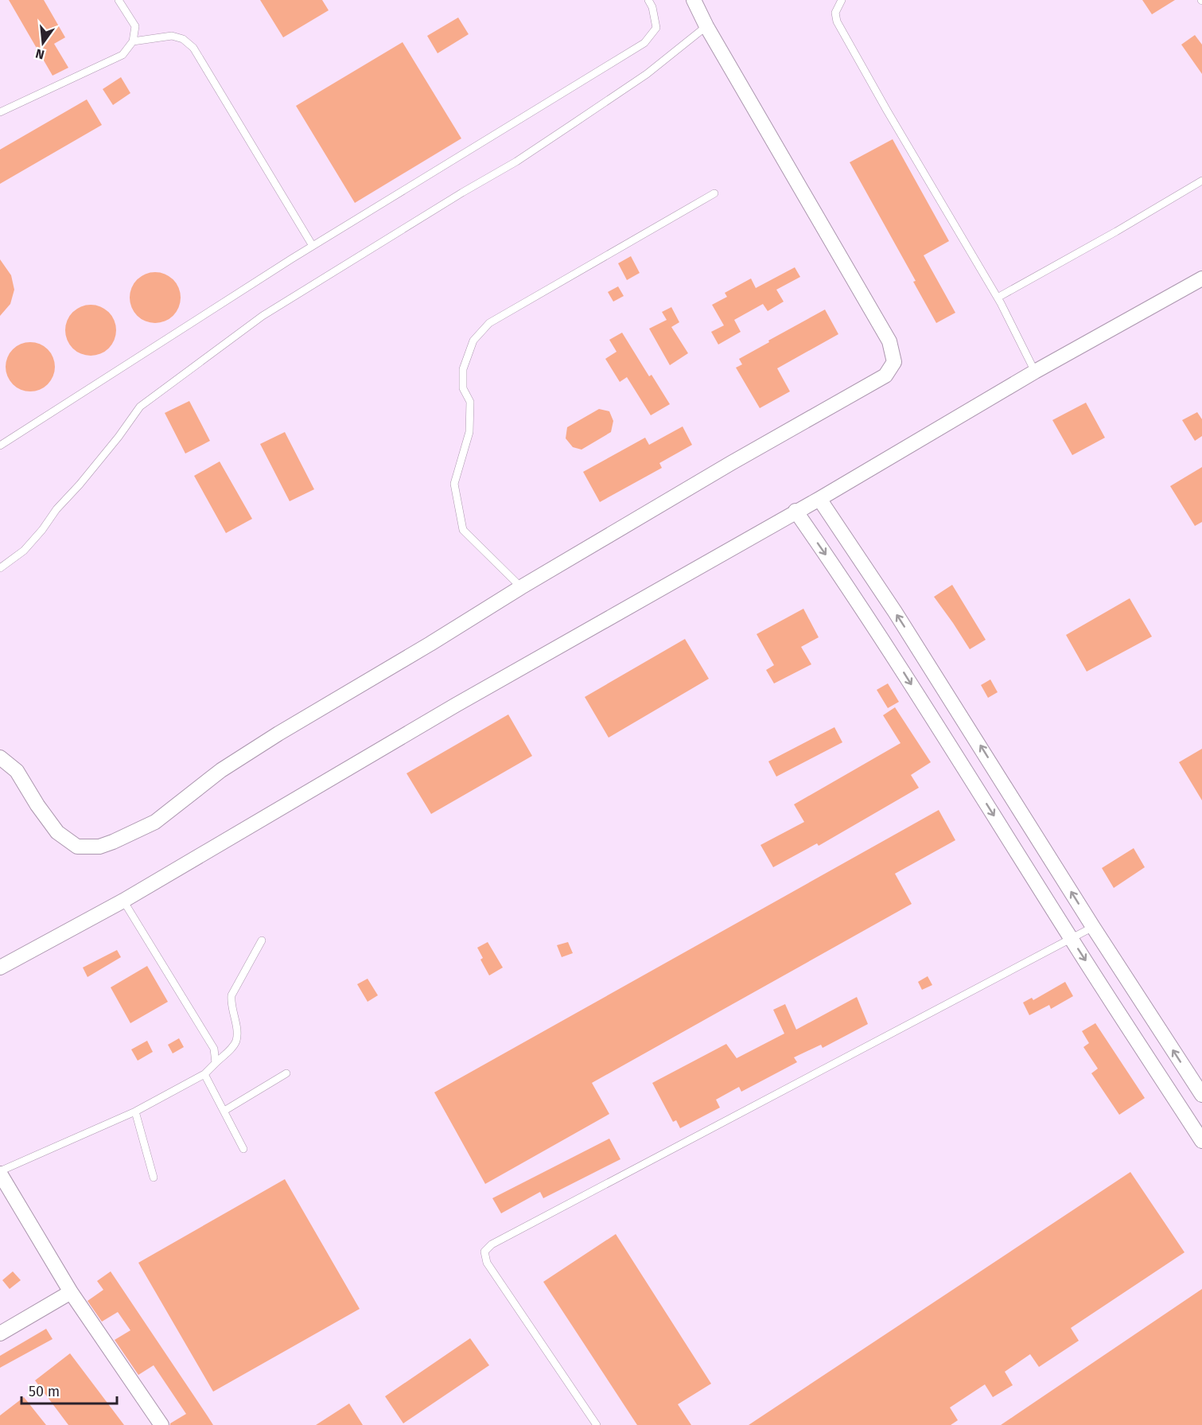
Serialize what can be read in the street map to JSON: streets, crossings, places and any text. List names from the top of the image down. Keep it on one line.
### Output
{"scale_bar":"50 m","north":"bottom"}
